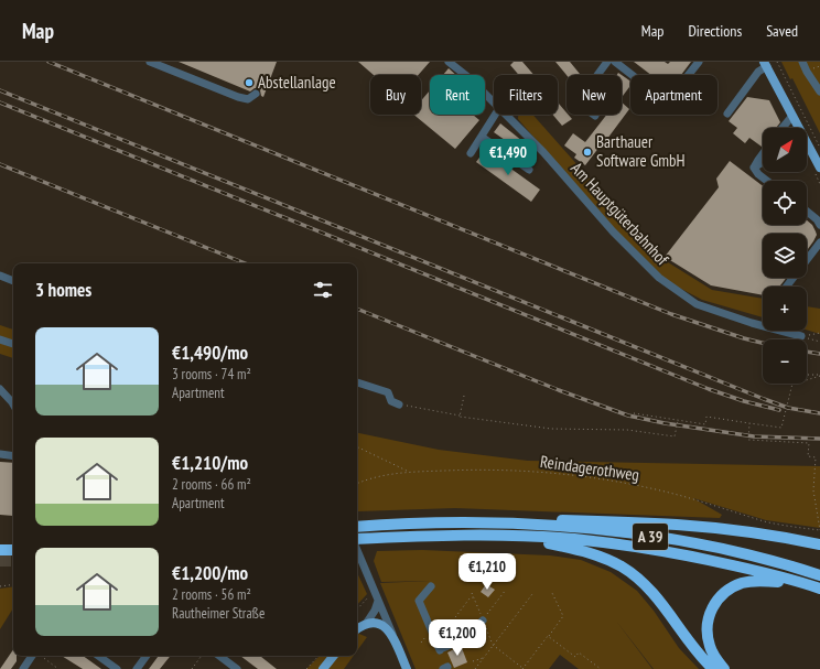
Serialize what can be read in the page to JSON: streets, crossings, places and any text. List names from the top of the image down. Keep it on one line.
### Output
{"streets":{"highway":["A 39"],"street":["Am Hauptgüterbahnhof"],"path":["Reindagerothweg"]},"places":["Abstellanlage","Barthauer Software GmbH"],"north":"top right","page":{"header":"Map","nav":["Map","Directions","Saved"],"chip":["Buy","Rent","Filters","New","Apartment"],"map_buttons":["+","−"],"price":["€1,490","€1,210","€1,200"],"heading":"3 homes","list":[{"name":"€1,490/mo","note":"3 rooms · 74 m² · Apartment"},{"name":"€1,210/mo","note":"2 rooms · 66 m² · Apartment"},{"name":"€1,200/mo","note":"2 rooms · 56 m² · Rautheimer Straße"}]}}
